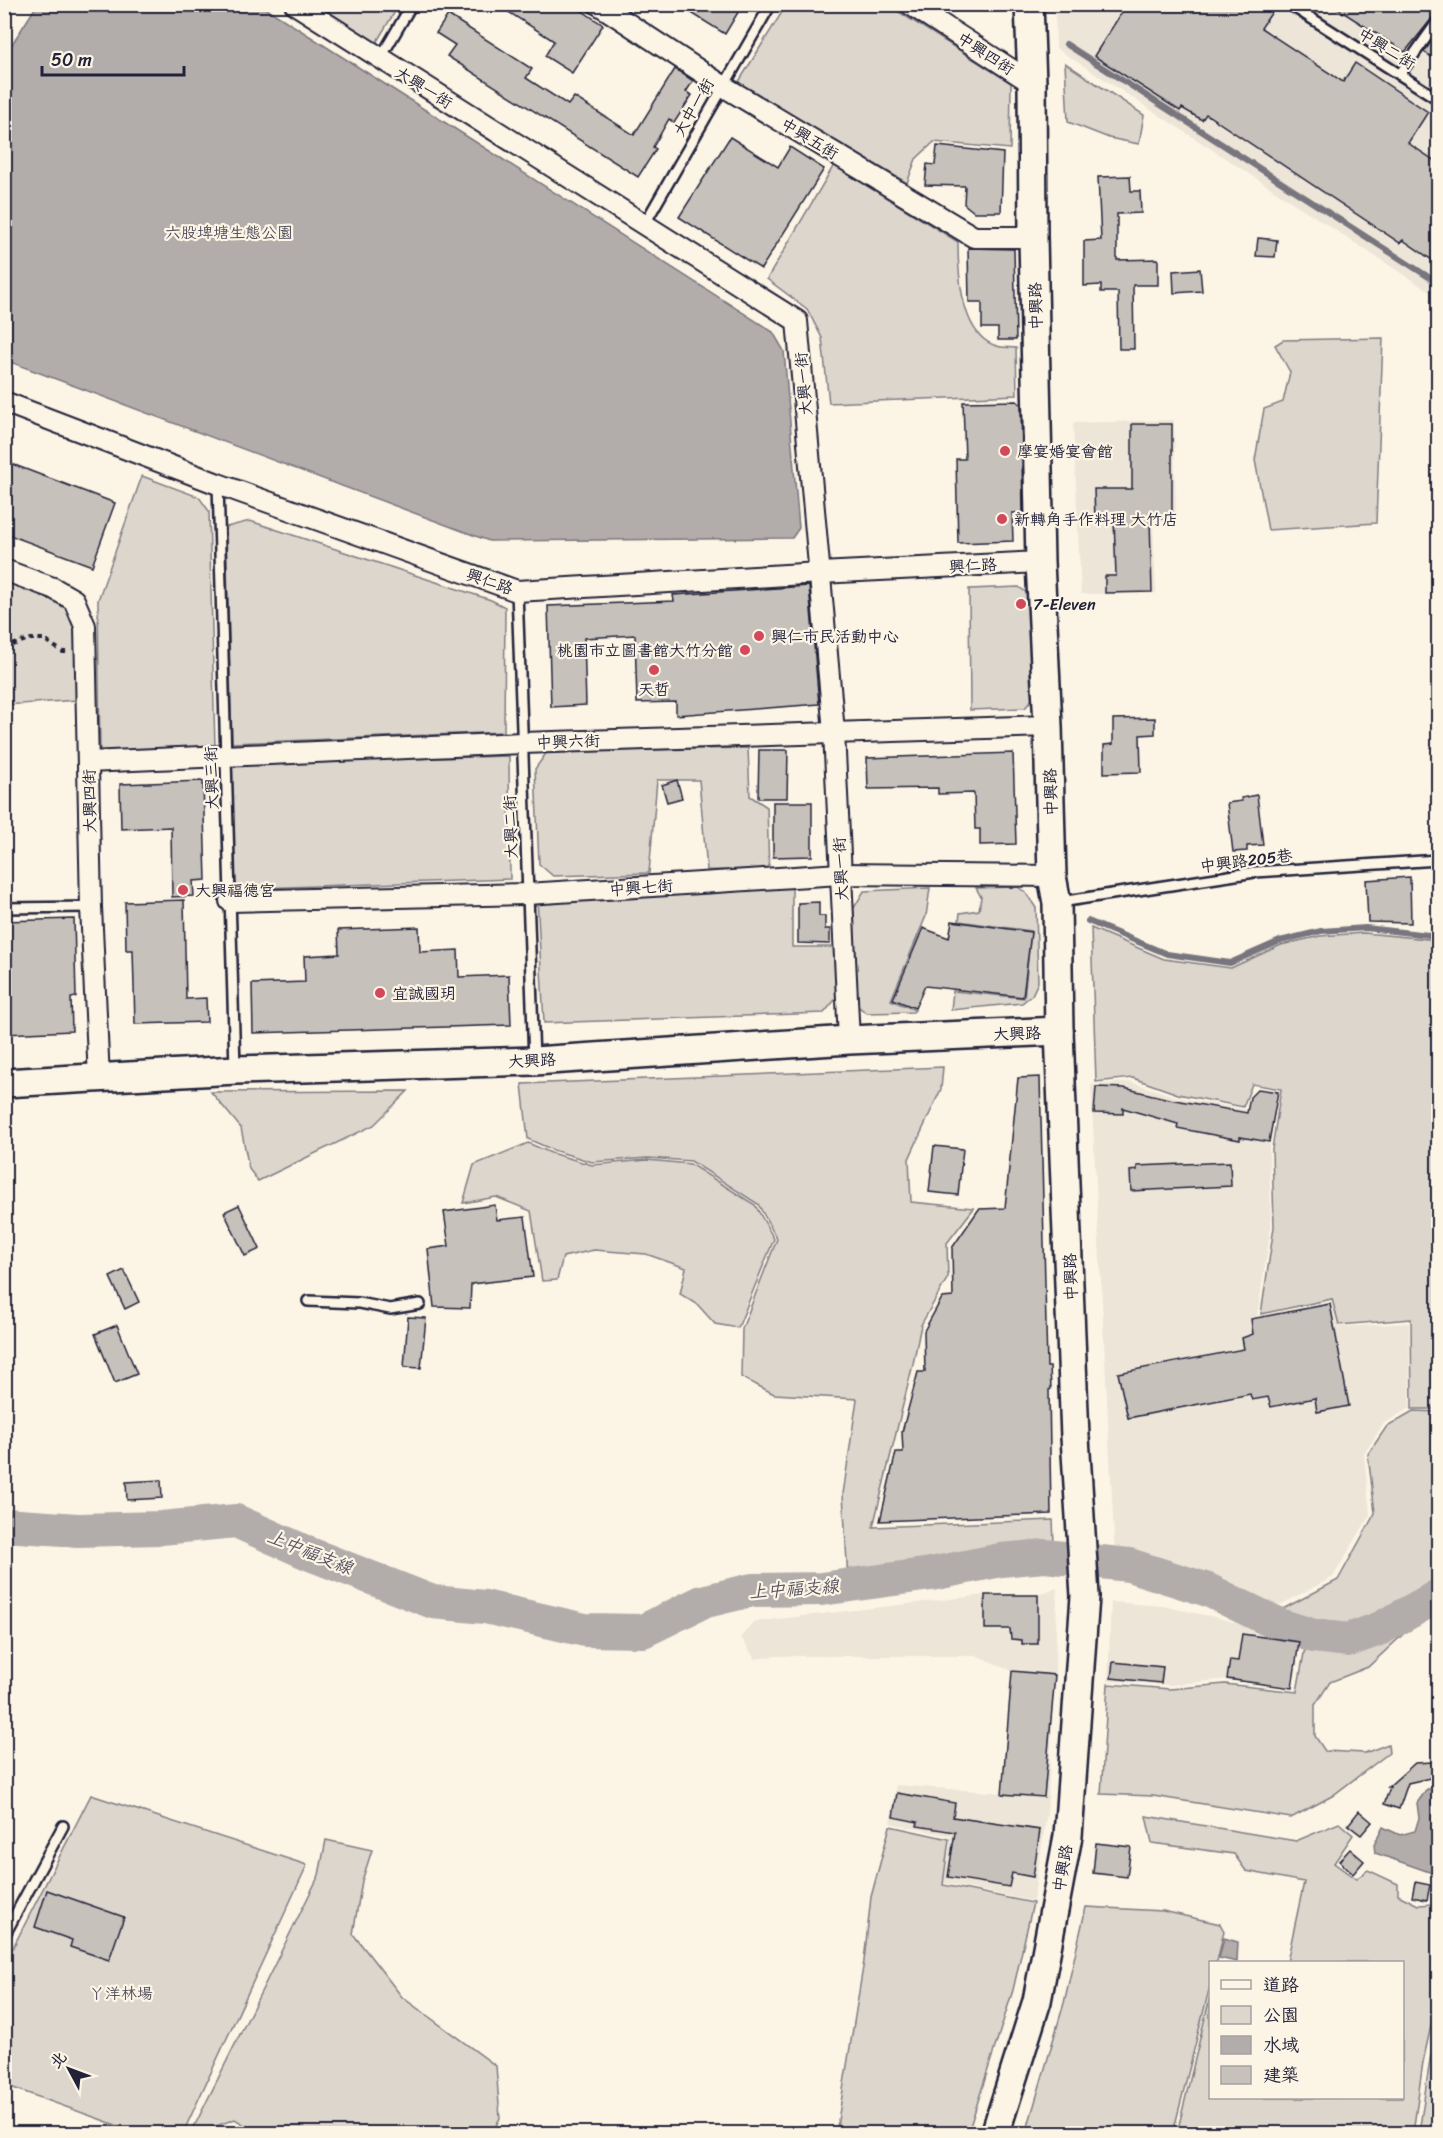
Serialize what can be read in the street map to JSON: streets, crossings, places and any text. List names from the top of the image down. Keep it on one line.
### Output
{"streets":{"street":["中興四街","大興一街","中興五街","中興路","興仁路","中興六街","大興四街","中興七街","大興路"],"lane":["中興二街","大中一街","大興三街","大興二街","中興路205巷"]},"crossings":[["中興四街","中興路"],["大興一街","大中一街"],["大興一街","興仁路"],["大興一街","中興六街"],["大興一街","中興七街"],["大興一街","大興路"],["大中一街","中興五街"],["中興五街","中興路"],["中興路","興仁路"],["中興路","中興六街"],["中興路","中興路205巷"],["中興路","中興七街"],["中興路","大興路"],["興仁路","大興三街"],["興仁路","大興二街"],["中興六街","大興三街"],["中興六街","大興四街"],["中興六街","大興二街"],["大興三街","中興七街"],["大興三街","大興路"],["大興四街","大興路"],["大興二街","中興七街"],["大興二街","大興路"]],"water":["上中福支線"],"parks":["六股埤塘生態公園","ㄚ洋林場"],"places":["摩宴婚宴會館","新轉角手作料理 大竹店","7-Eleven","興仁市民活動中心","桃園市立圖書館大竹分館","天哲","大興福德宮","宜誠國玥"],"legend":["道路","公園","水域","建築"],"scale_bar":"50 m","north":"top left"}
